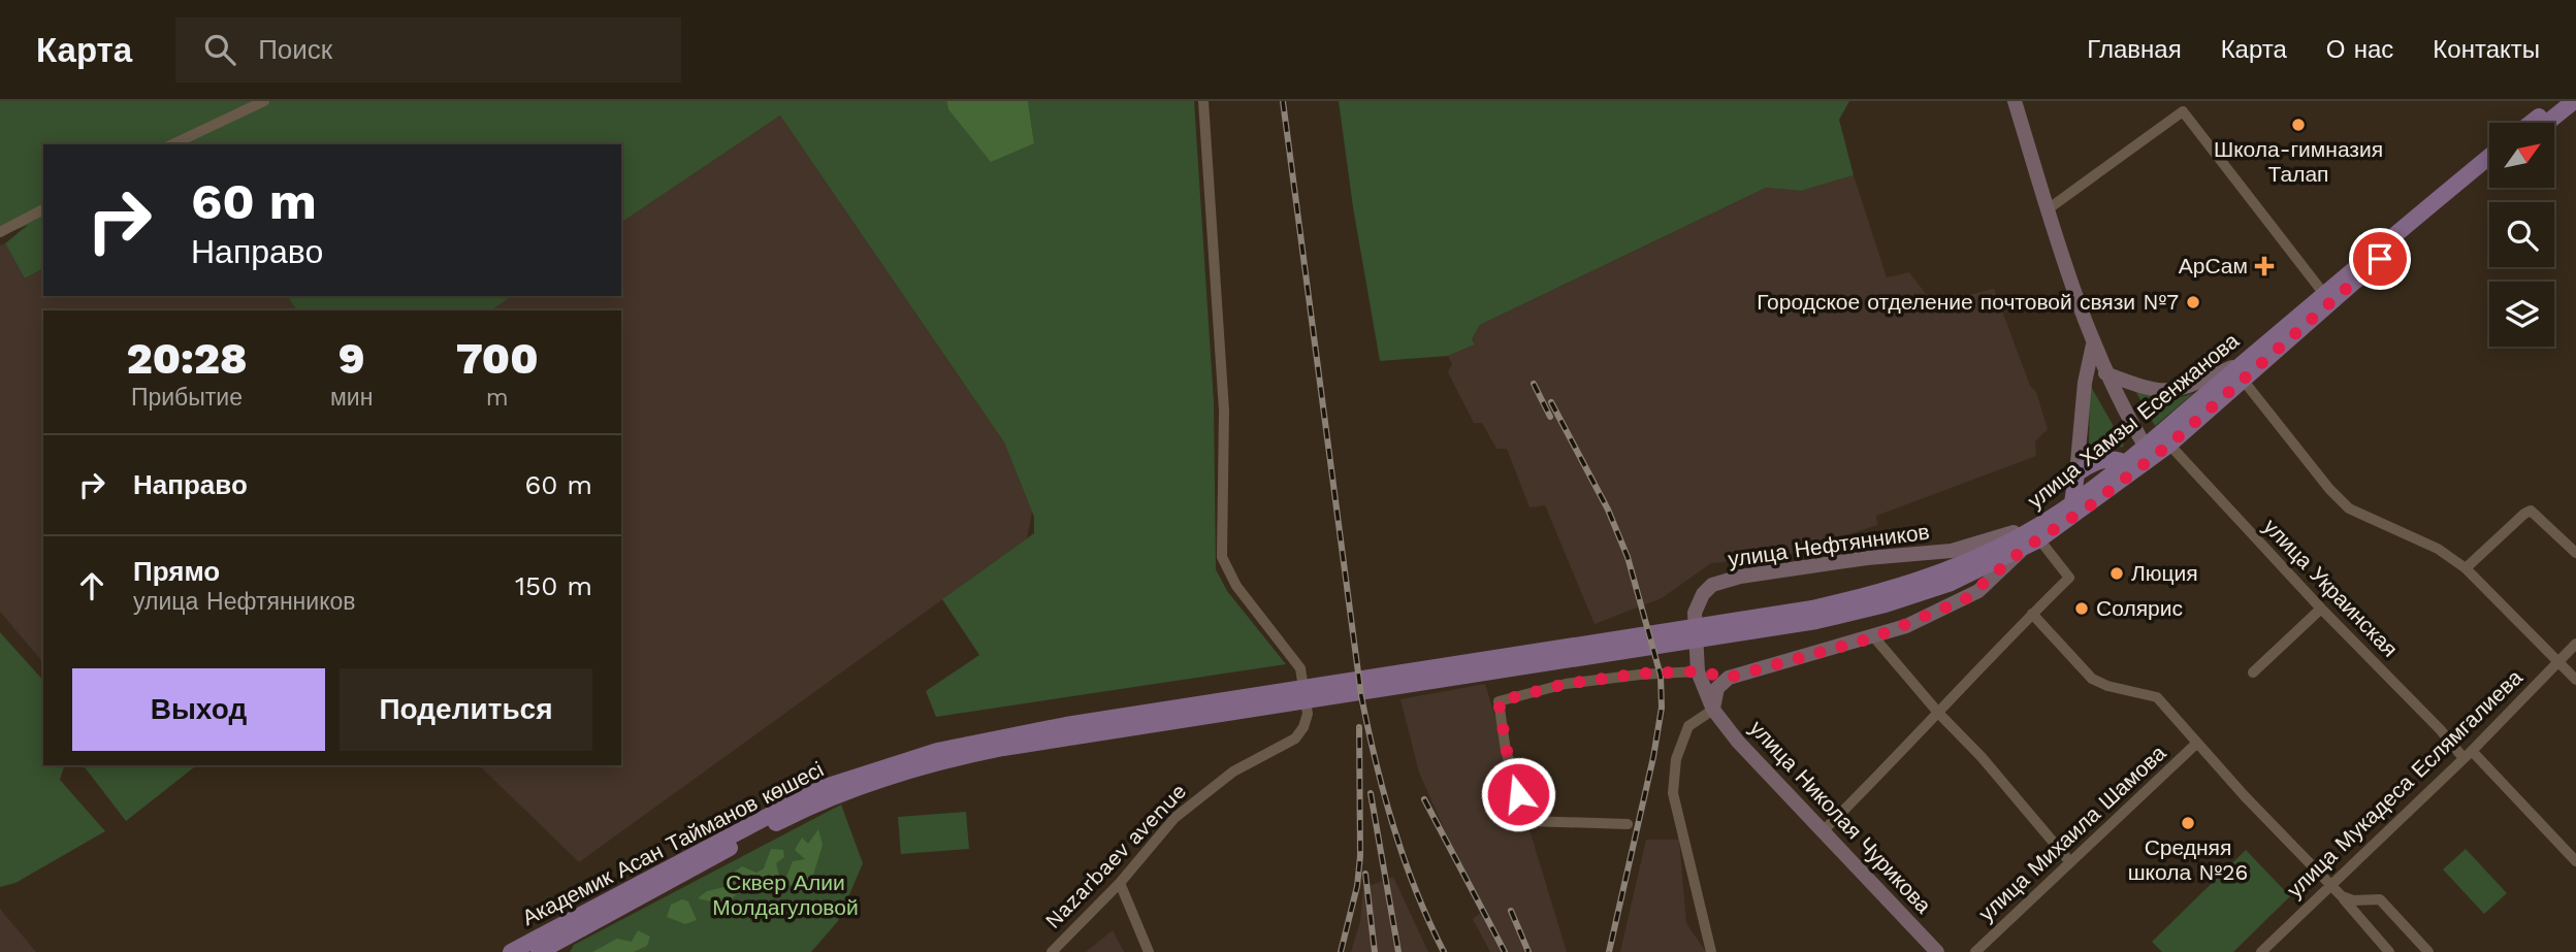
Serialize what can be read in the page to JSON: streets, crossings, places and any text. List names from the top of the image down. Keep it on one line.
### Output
{"streets":{"main road":["улица Хамзы Есенжанова","Академик Асан Тайманов көшесі"],"street":["улица Нефтянников","улица Украинская","улица Мукадеса Еслямгалиева","улица Николая Чурикова","улица Михаила Шамова","Nazarbaev avenue"]},"crossings":[["улица Хамзы Есенжанова","улица Нефтянников"],["улица Хамзы Есенжанова","улица Украинская"],["улица Нефтянников","улица Николая Чурикова"],["улица Украинская","улица Мукадеса Еслямгалиева"]],"parks":["Сквер Алии Молдагуловой"],"places":{"other":["Школа-гимназия Талап","Городское отделение почтовой связи №7","Люция","Солярис","Средняя школа №26"],"health":["АрСам"]},"north":"top right","page":{"header":"Карта","search":"Поиск","nav":["Главная","Карта","О нас","Контакты"],"turn":["60 m","Направо"],"eta":["20:28","Прибытие","9","мин","700","m"],"list":[{"name":"Направо","value":"60 m"},{"name":"Прямо","note":"улица Нефтянников","value":"150 m"}],"buttons":["Выход","Поделиться"]}}
